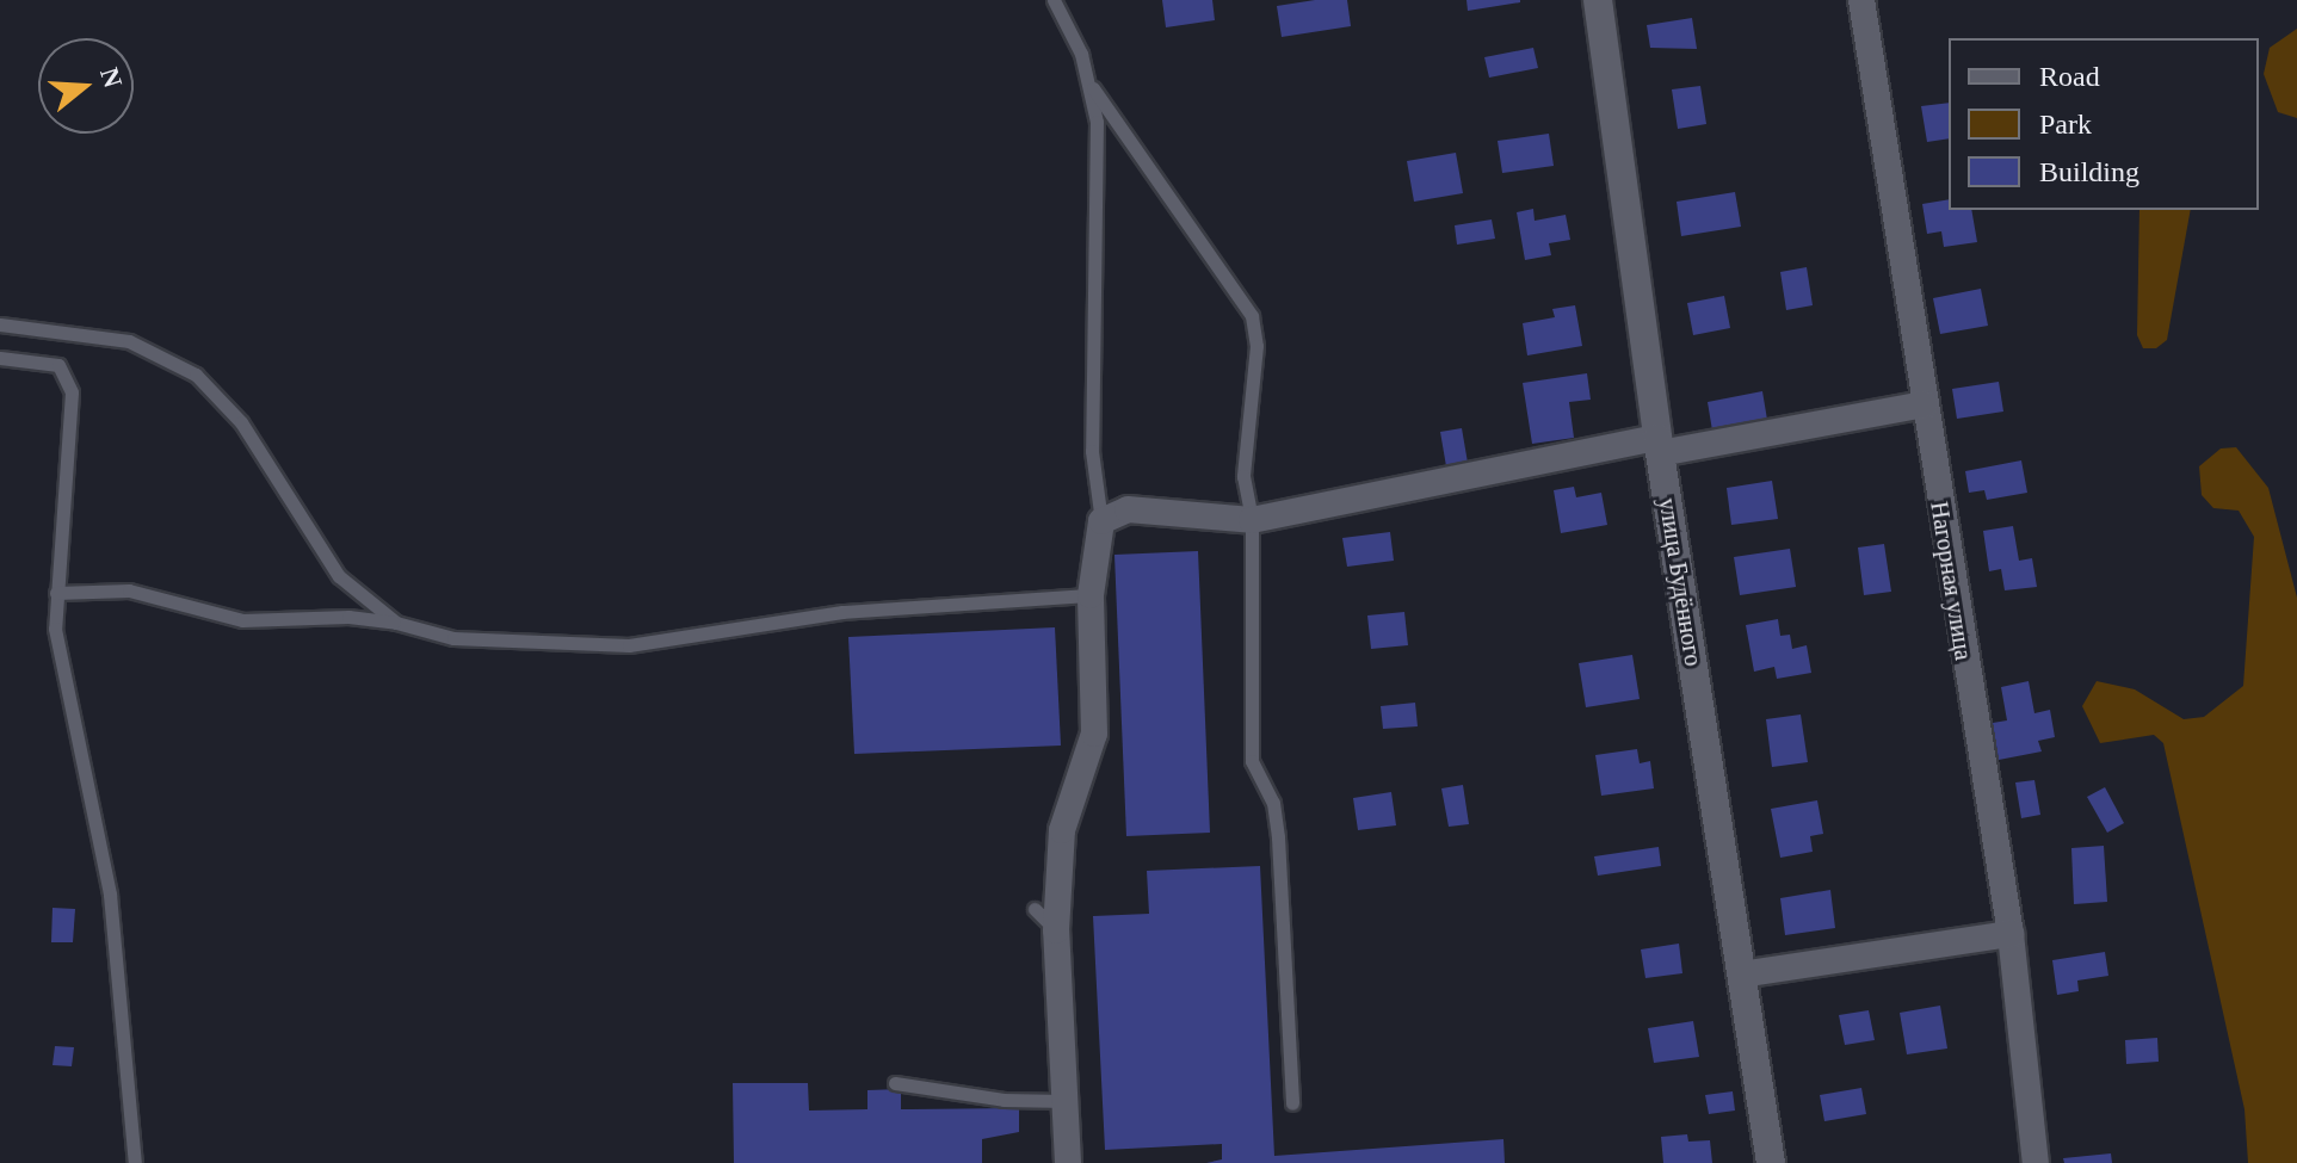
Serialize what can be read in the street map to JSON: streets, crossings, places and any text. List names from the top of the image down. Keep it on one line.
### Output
{"streets":{"main road":["улица Будённого"],"street":["Нагорная улица"]},"legend":["Road","Park","Building"],"north":"right"}
